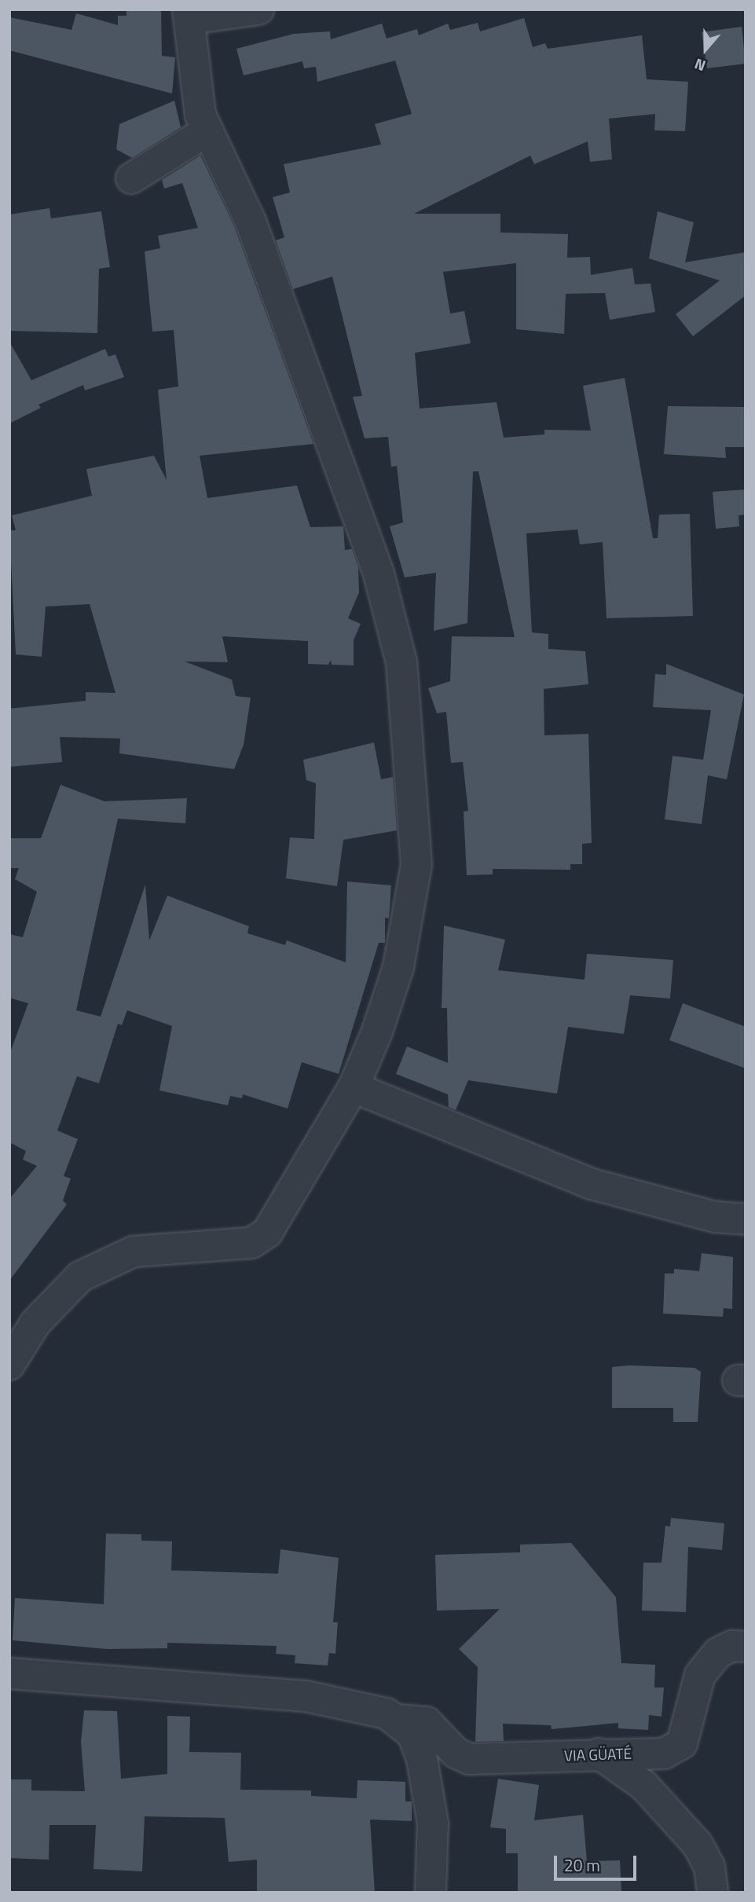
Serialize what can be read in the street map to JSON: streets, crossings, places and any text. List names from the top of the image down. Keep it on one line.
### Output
{"streets":{"street":["VIA GÜATÉ"]},"scale_bar":"20 m","north":"bottom"}
